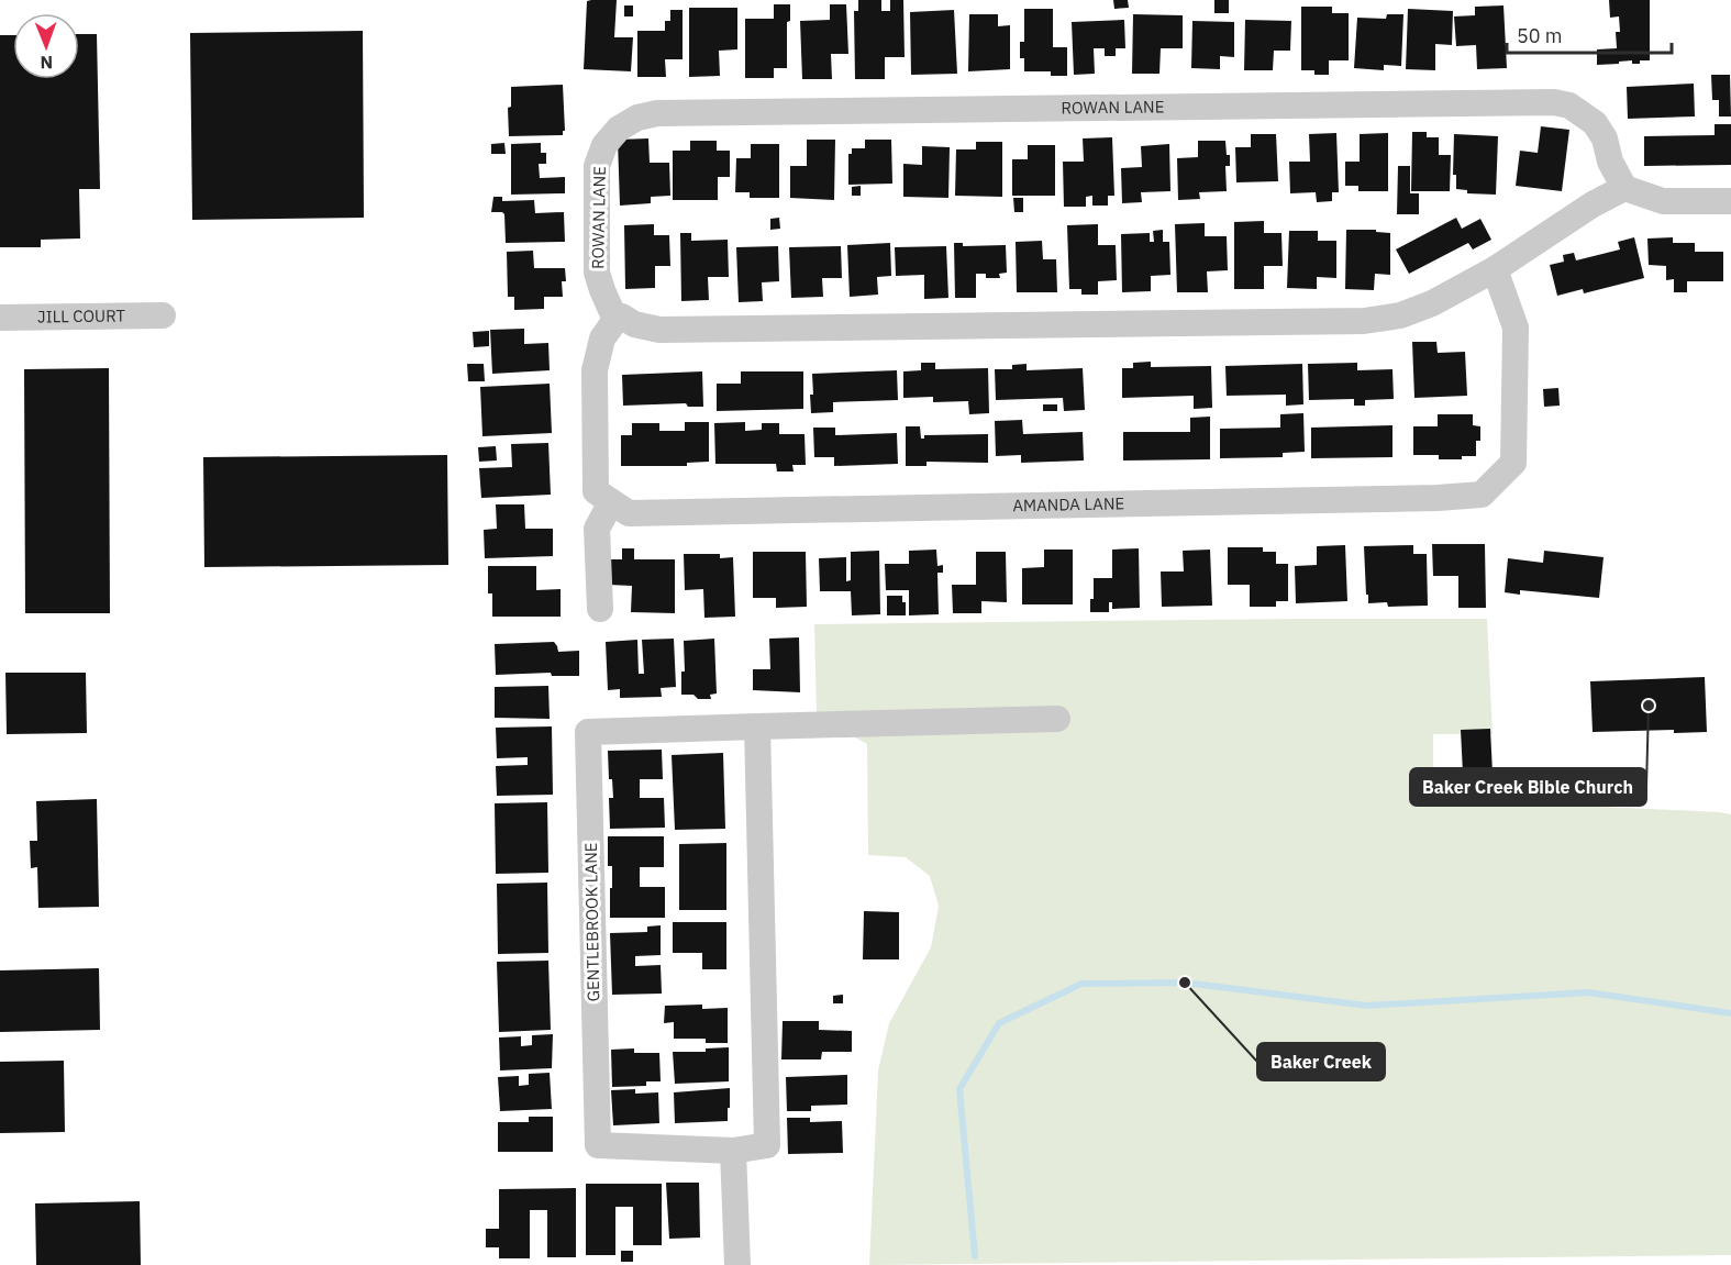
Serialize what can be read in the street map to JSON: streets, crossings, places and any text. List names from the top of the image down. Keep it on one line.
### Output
{"streets":{"street":["ROWAN LANE","JILL COURT","AMANDA LANE","GENTLEBROOK LANE"]},"places":["Baker Creek Bible Church","Baker Creek"],"scale_bar":"50 m","north":"bottom"}
